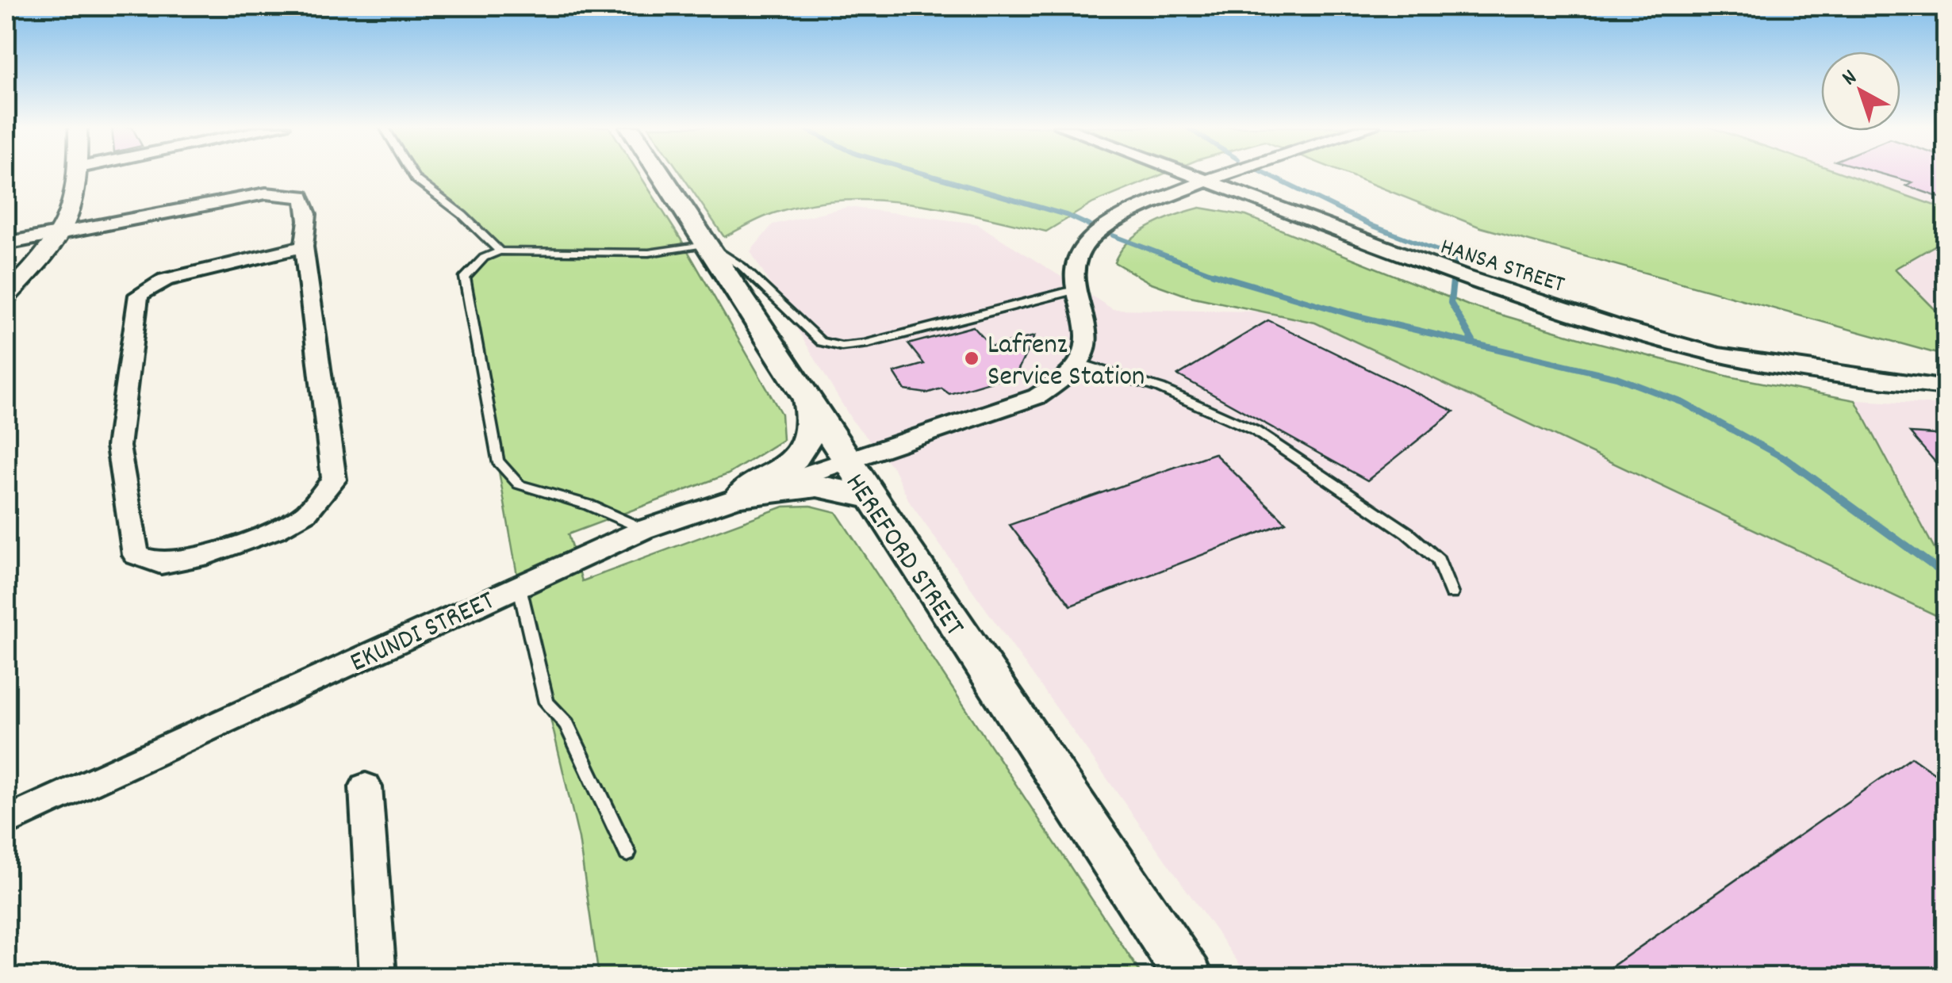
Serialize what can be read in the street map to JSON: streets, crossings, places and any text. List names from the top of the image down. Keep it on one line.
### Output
{"streets":{"main road":["HEREFORD STREET"],"street":["HANSA STREET","EKUNDI STREET"]},"crossings":[["HEREFORD STREET","EKUNDI STREET"]],"places":["Lafrenz Service Station"],"north":"top left"}
